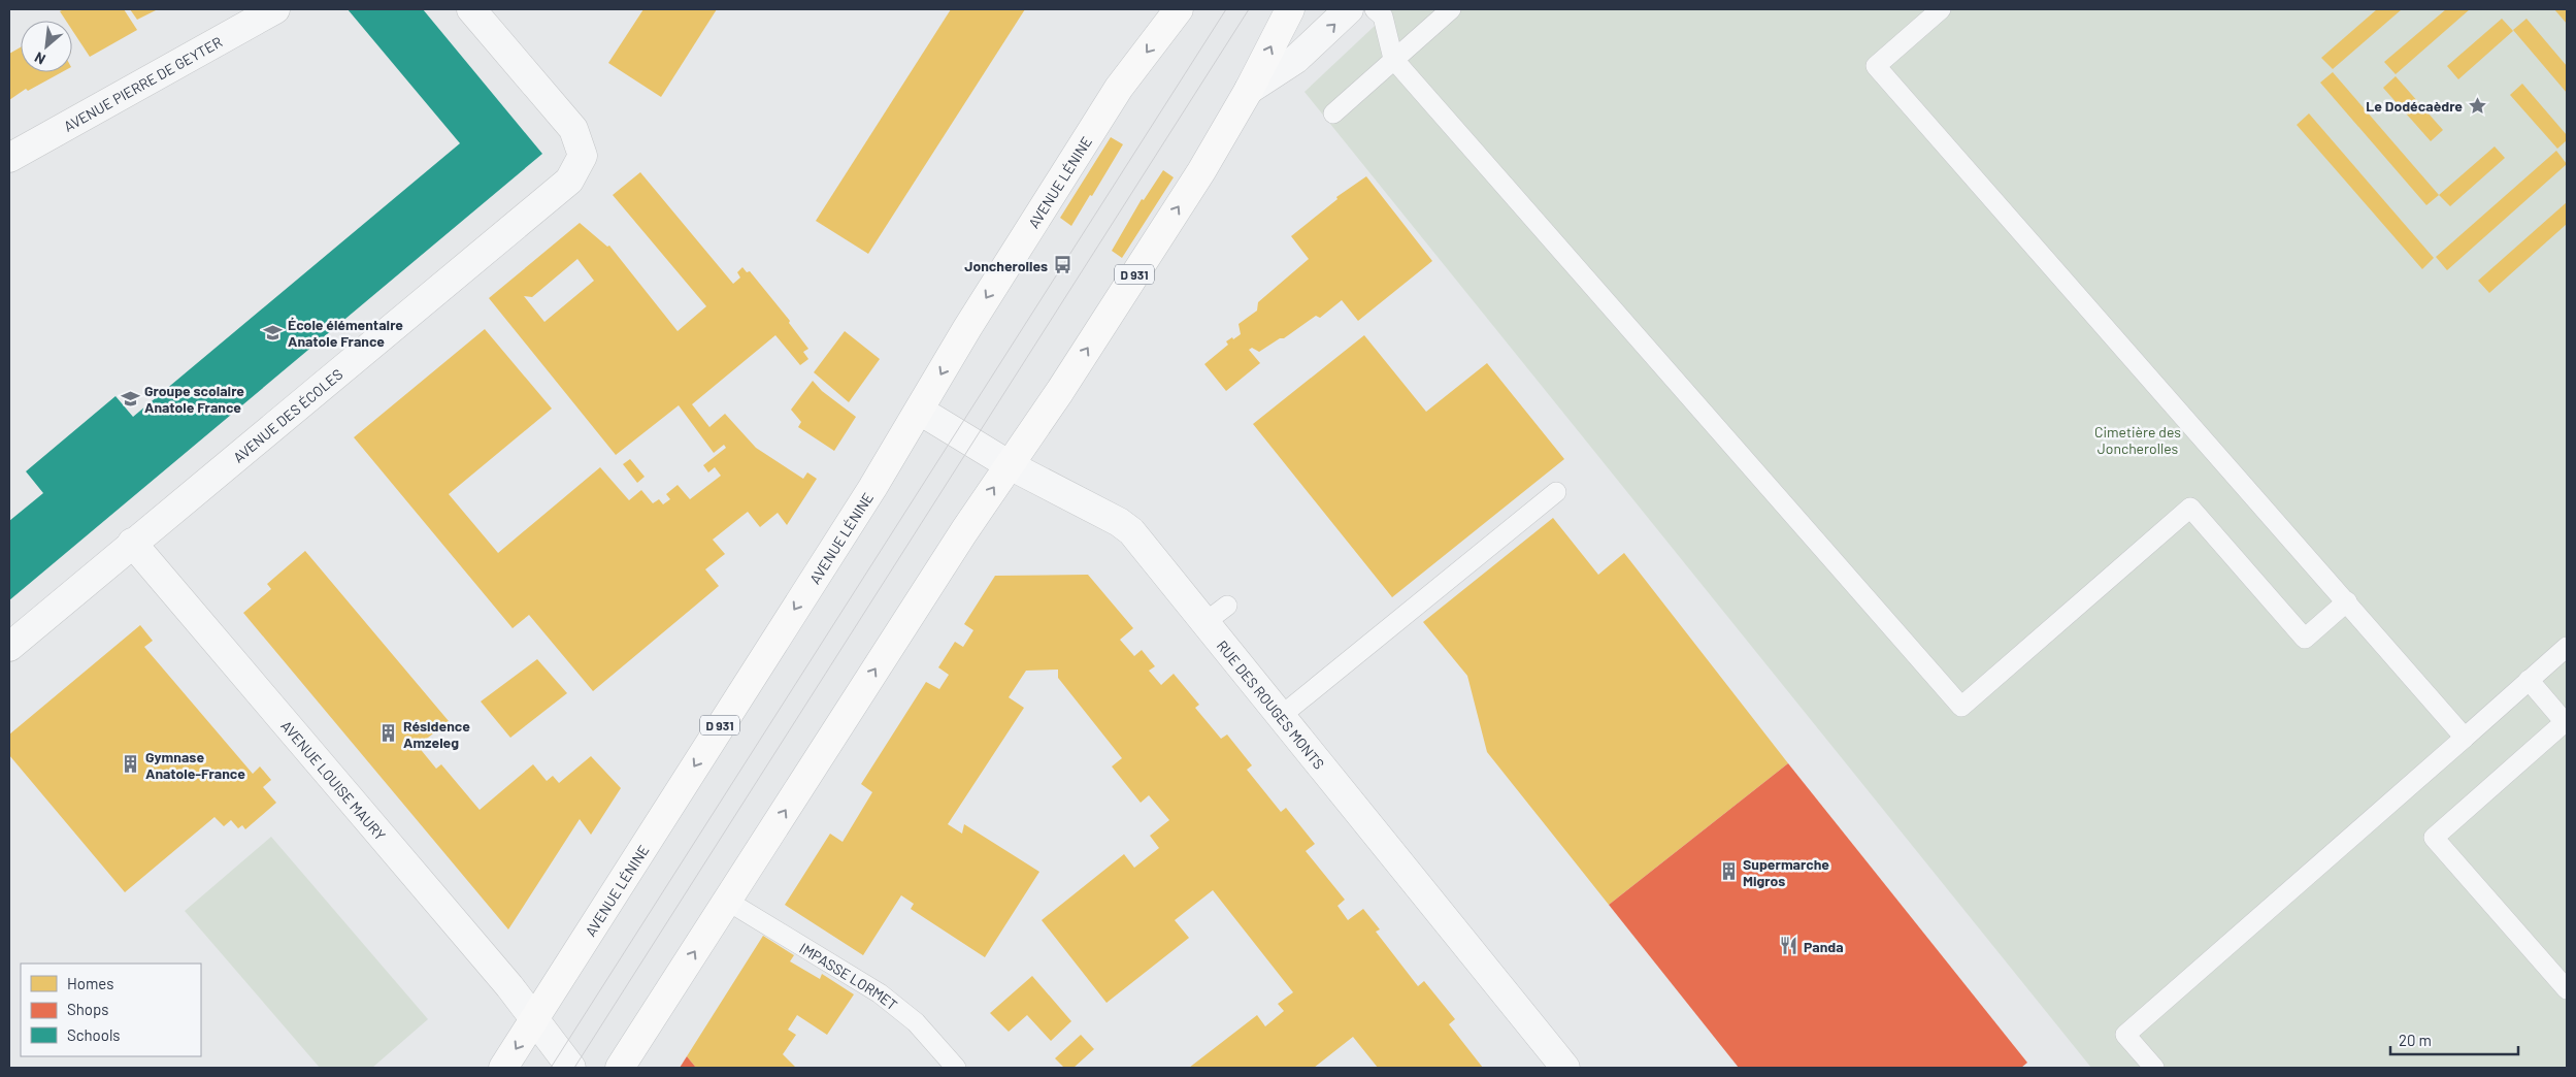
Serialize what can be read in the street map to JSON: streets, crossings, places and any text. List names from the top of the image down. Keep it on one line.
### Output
{"streets":{"main road":["AVENUE LÉNINE","D 931"],"street":["AVENUE PIERRE DE GEYTER","AVENUE DES ÉCOLES","RUE DES ROUGES MONTS","AVENUE LOUISE MAURY"],"lane":["IMPASSE LORMET"]},"crossings":[["AVENUE LÉNINE","RUE DES ROUGES MONTS"],["AVENUE LÉNINE","AVENUE LOUISE MAURY"],["D 931","RUE DES ROUGES MONTS"],["D 931","IMPASSE LORMET"],["AVENUE DES ÉCOLES","AVENUE LOUISE MAURY"]],"parks":["Cimetière des Joncherolles"],"places":{"place":["Le Dodécaèdre"],"bus stop":["Joncherolles"],"school or university":["École élémentaire Anatole France","Groupe scolaire Anatole France"],"building":["Résidence Amzeleg","Gymnase Anatole-France","Supermarche Migros"],"restaurant":["Panda"]},"legend":["Homes","Shops","Schools"],"scale_bar":"20 m","north":"bottom left"}
